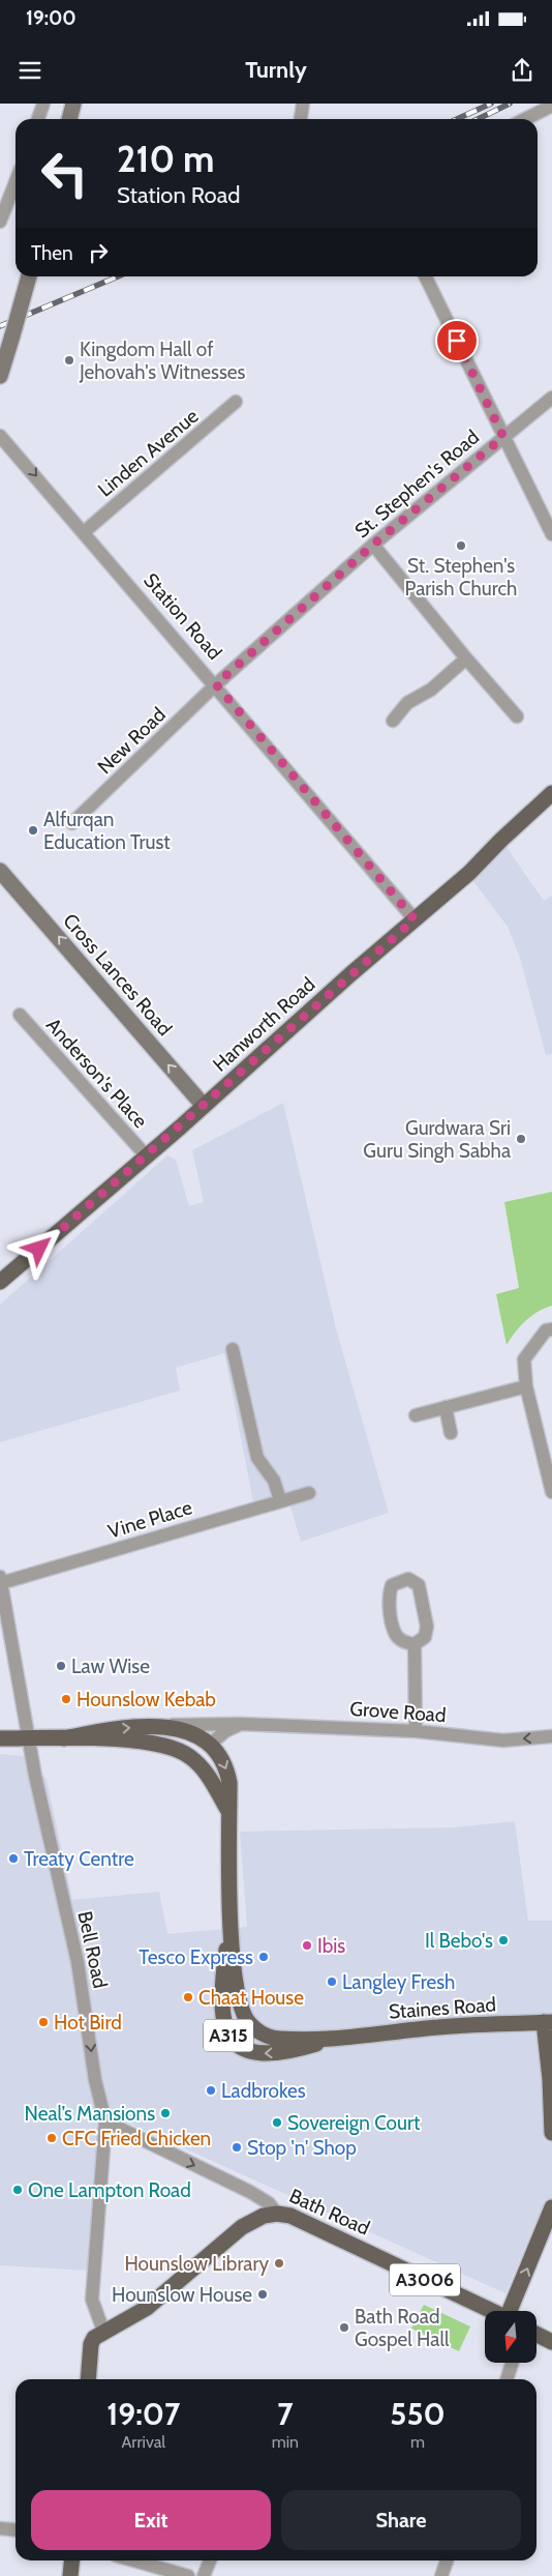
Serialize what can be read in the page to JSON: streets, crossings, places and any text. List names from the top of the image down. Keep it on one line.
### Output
{"streets":{"main road":["Hanworth Road","Staines Road","A315","Bath Road","A3006"],"street":["Linden Avenue","St. Stephen's Road","Station Road","New Road","Cross Lances Road","Anderson's Place","Vine Place","Grove Road","Bell Road"]},"crossings":[["Linden Avenue","Station Road"],["St. Stephen's Road","Station Road"],["St. Stephen's Road","New Road"],["Station Road","New Road"],["Station Road","Hanworth Road"],["Cross Lances Road","Hanworth Road"],["Hanworth Road","Anderson's Place"],["Vine Place","Bell Road"],["Grove Road","Staines Road"],["Bell Road","Staines Road"],["Bell Road","A315"],["Bell Road","Bath Road"],["Staines Road","A315"]],"one_way":["Cross Lances Road","Bell Road","Bath Road"],"places":["Kingdom Hall of Jehovah's Witnesses","St. Stephen's Parish Church","Alfurqan Education Trust","Gurdwara Sri Guru Singh Sabha","Law Wise","Hounslow Kebab","Treaty Centre","Il Bebo's","Ibis","Tesco Express","Langley Fresh","Chaat House","Hot Bird","Ladbrokes","Neal’s Mansions","Sovereign Court","CFC Fried Chicken","Stop 'n' Shop","One Lampton Road","Hounslow Library","Hounslow House","Bath Road Gospel Hall"],"north":"bottom","page":{"status":"19:00","header":"Turnly","turn":["210 m","Station Road"],"then":"Then","eta":["19:07","Arrival","7","min","550","m"],"buttons":["Exit","Share"]}}
